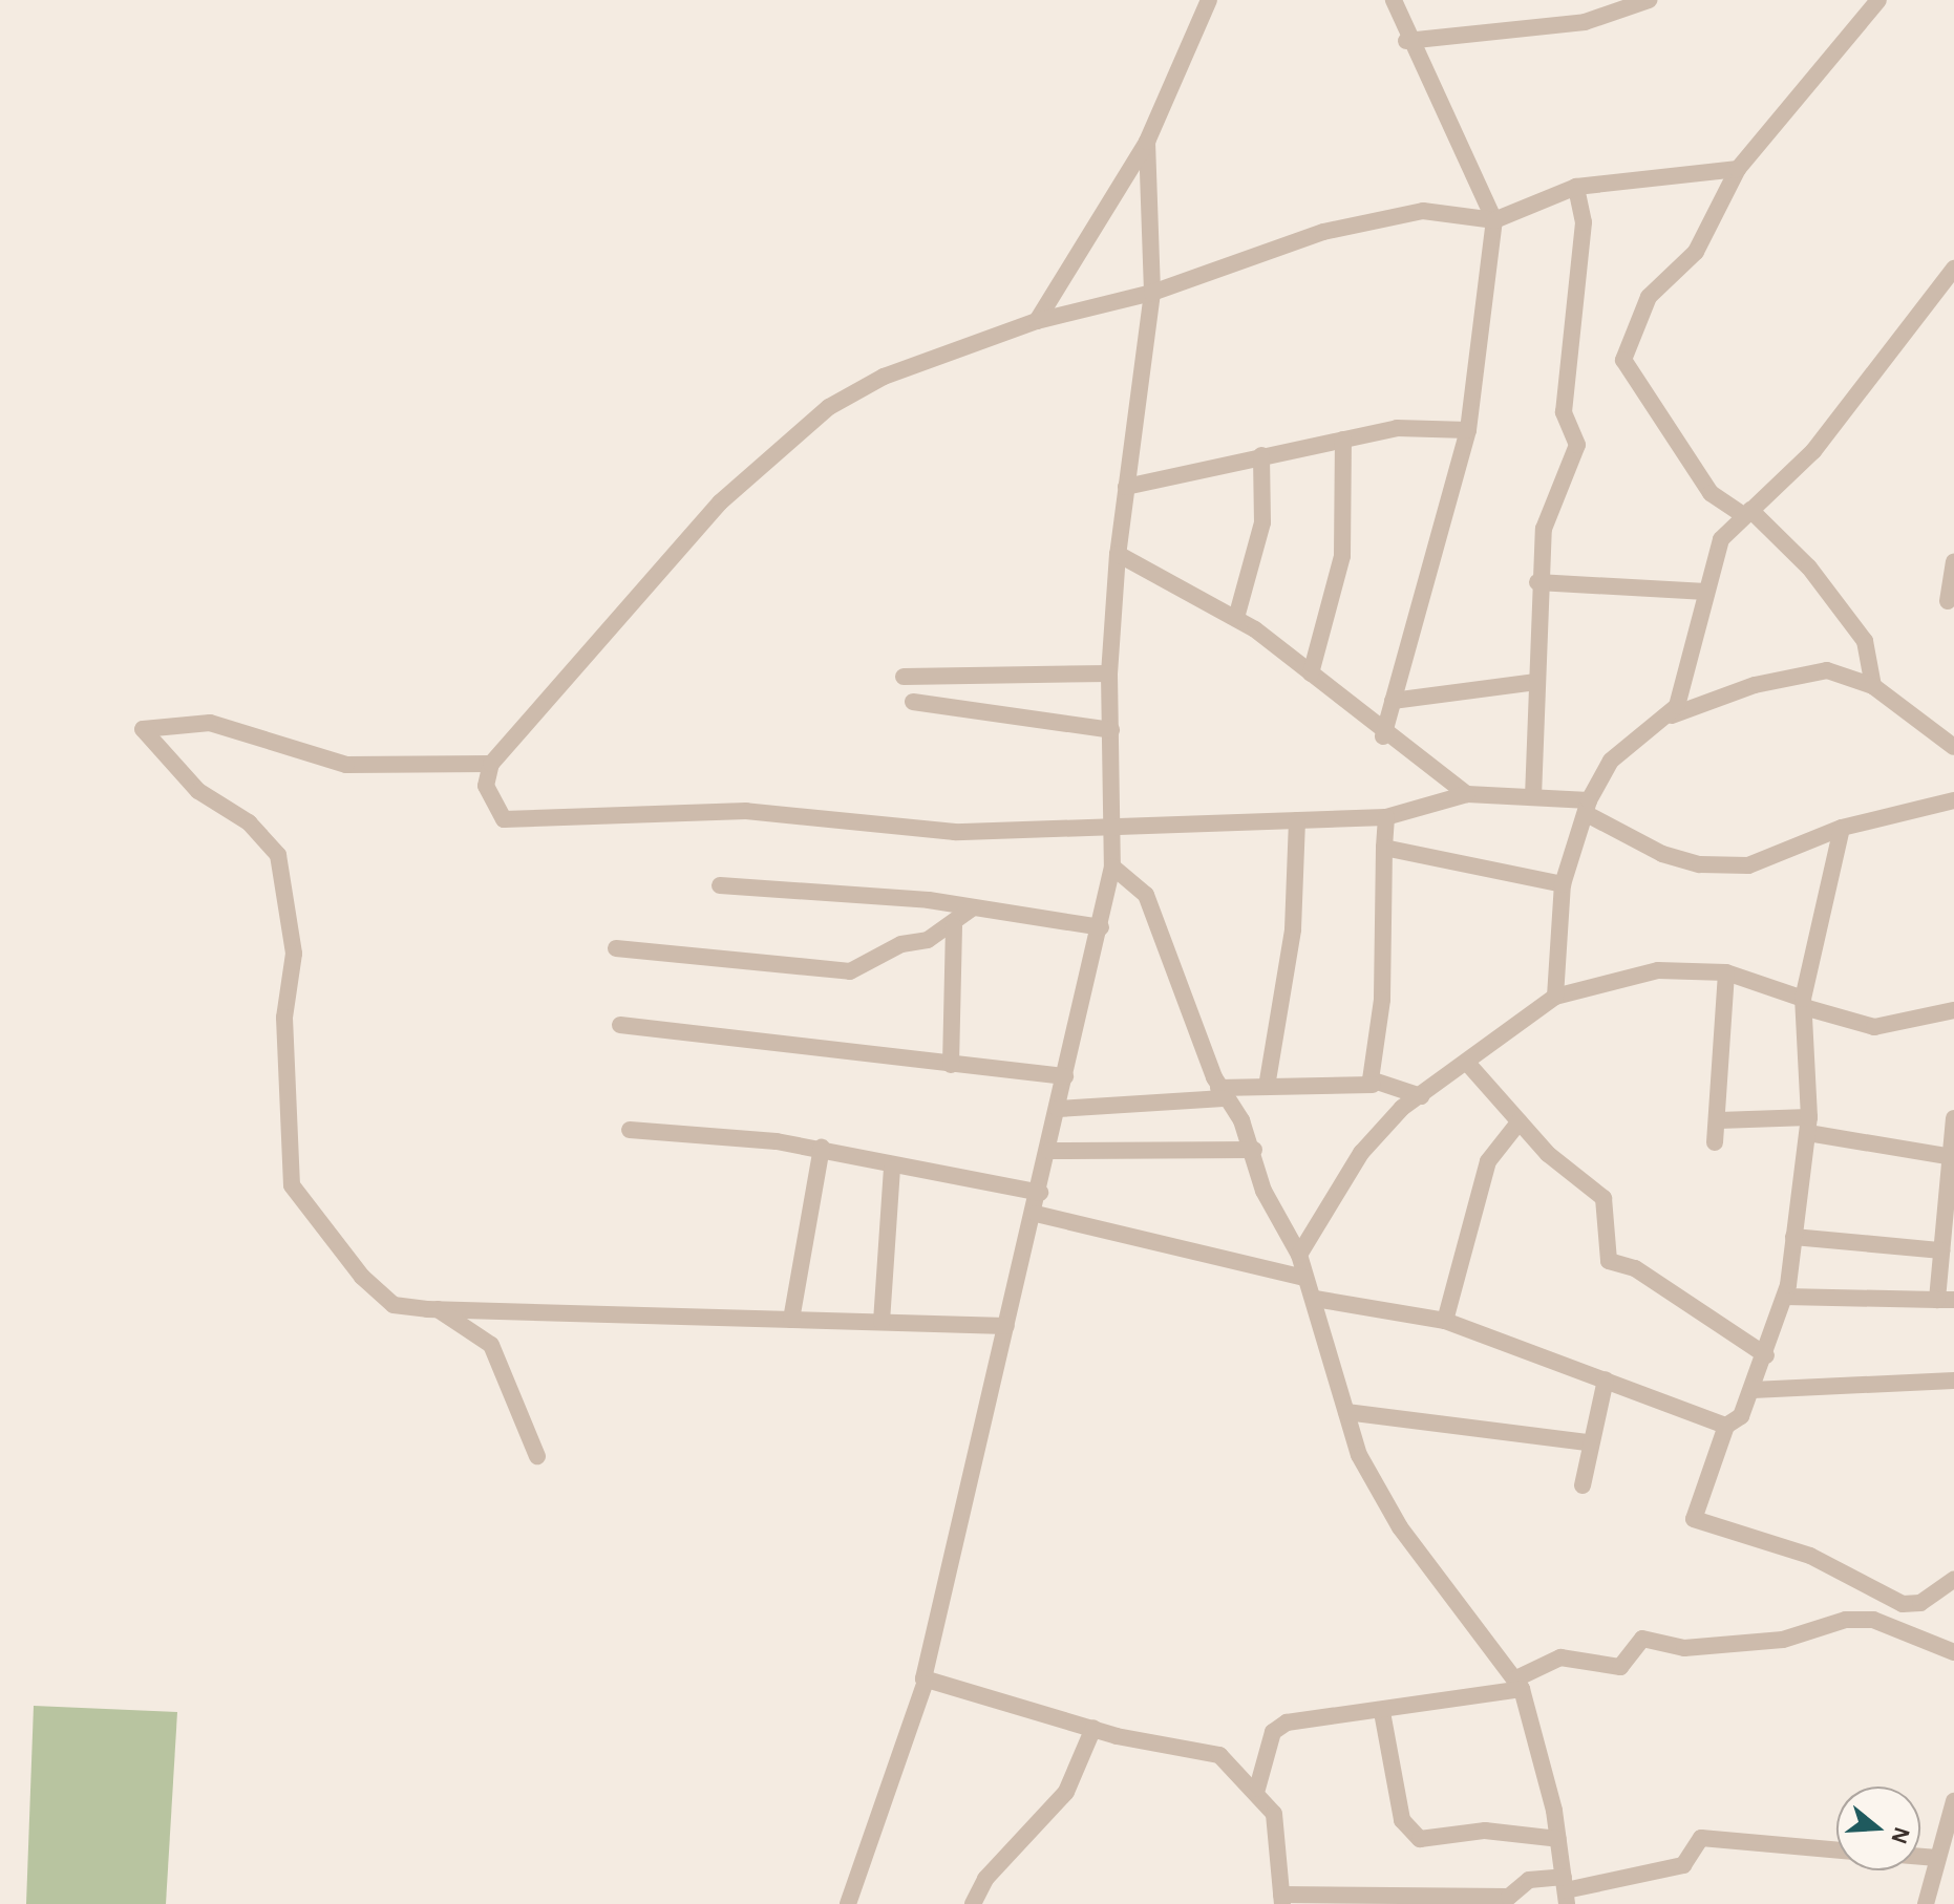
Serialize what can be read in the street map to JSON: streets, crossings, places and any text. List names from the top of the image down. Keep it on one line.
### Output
{"north":"right"}
